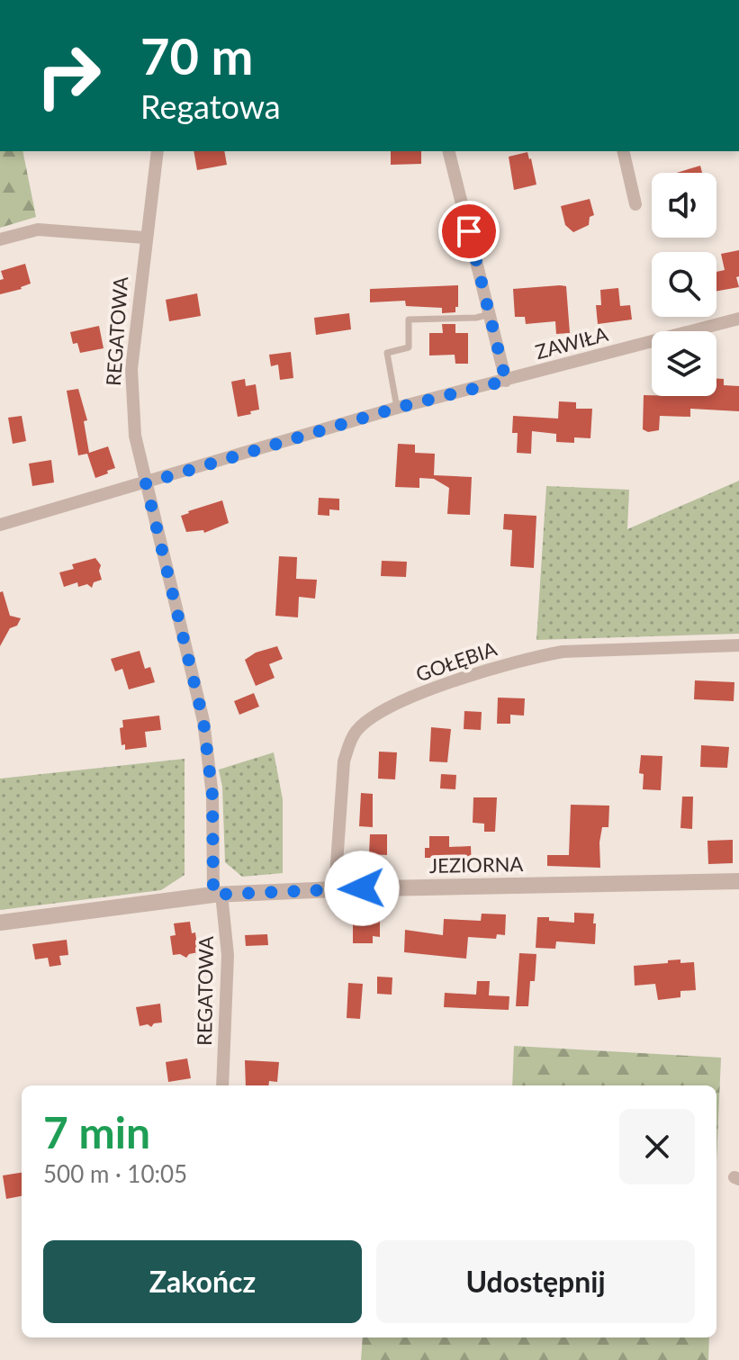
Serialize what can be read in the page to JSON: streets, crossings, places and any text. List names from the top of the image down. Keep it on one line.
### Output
{"streets":{"street":["REGATOWA","ZAWIŁA","GOŁĘBIA","JEZIORNA"]},"crossings":[["REGATOWA","ZAWIŁA"],["REGATOWA","JEZIORNA"],["GOŁĘBIA","JEZIORNA"]],"page":{"turn":["70 m","Regatowa"],"heading":["7 min","500 m · 10:05"],"buttons":["Zakończ","Udostępnij"]}}
